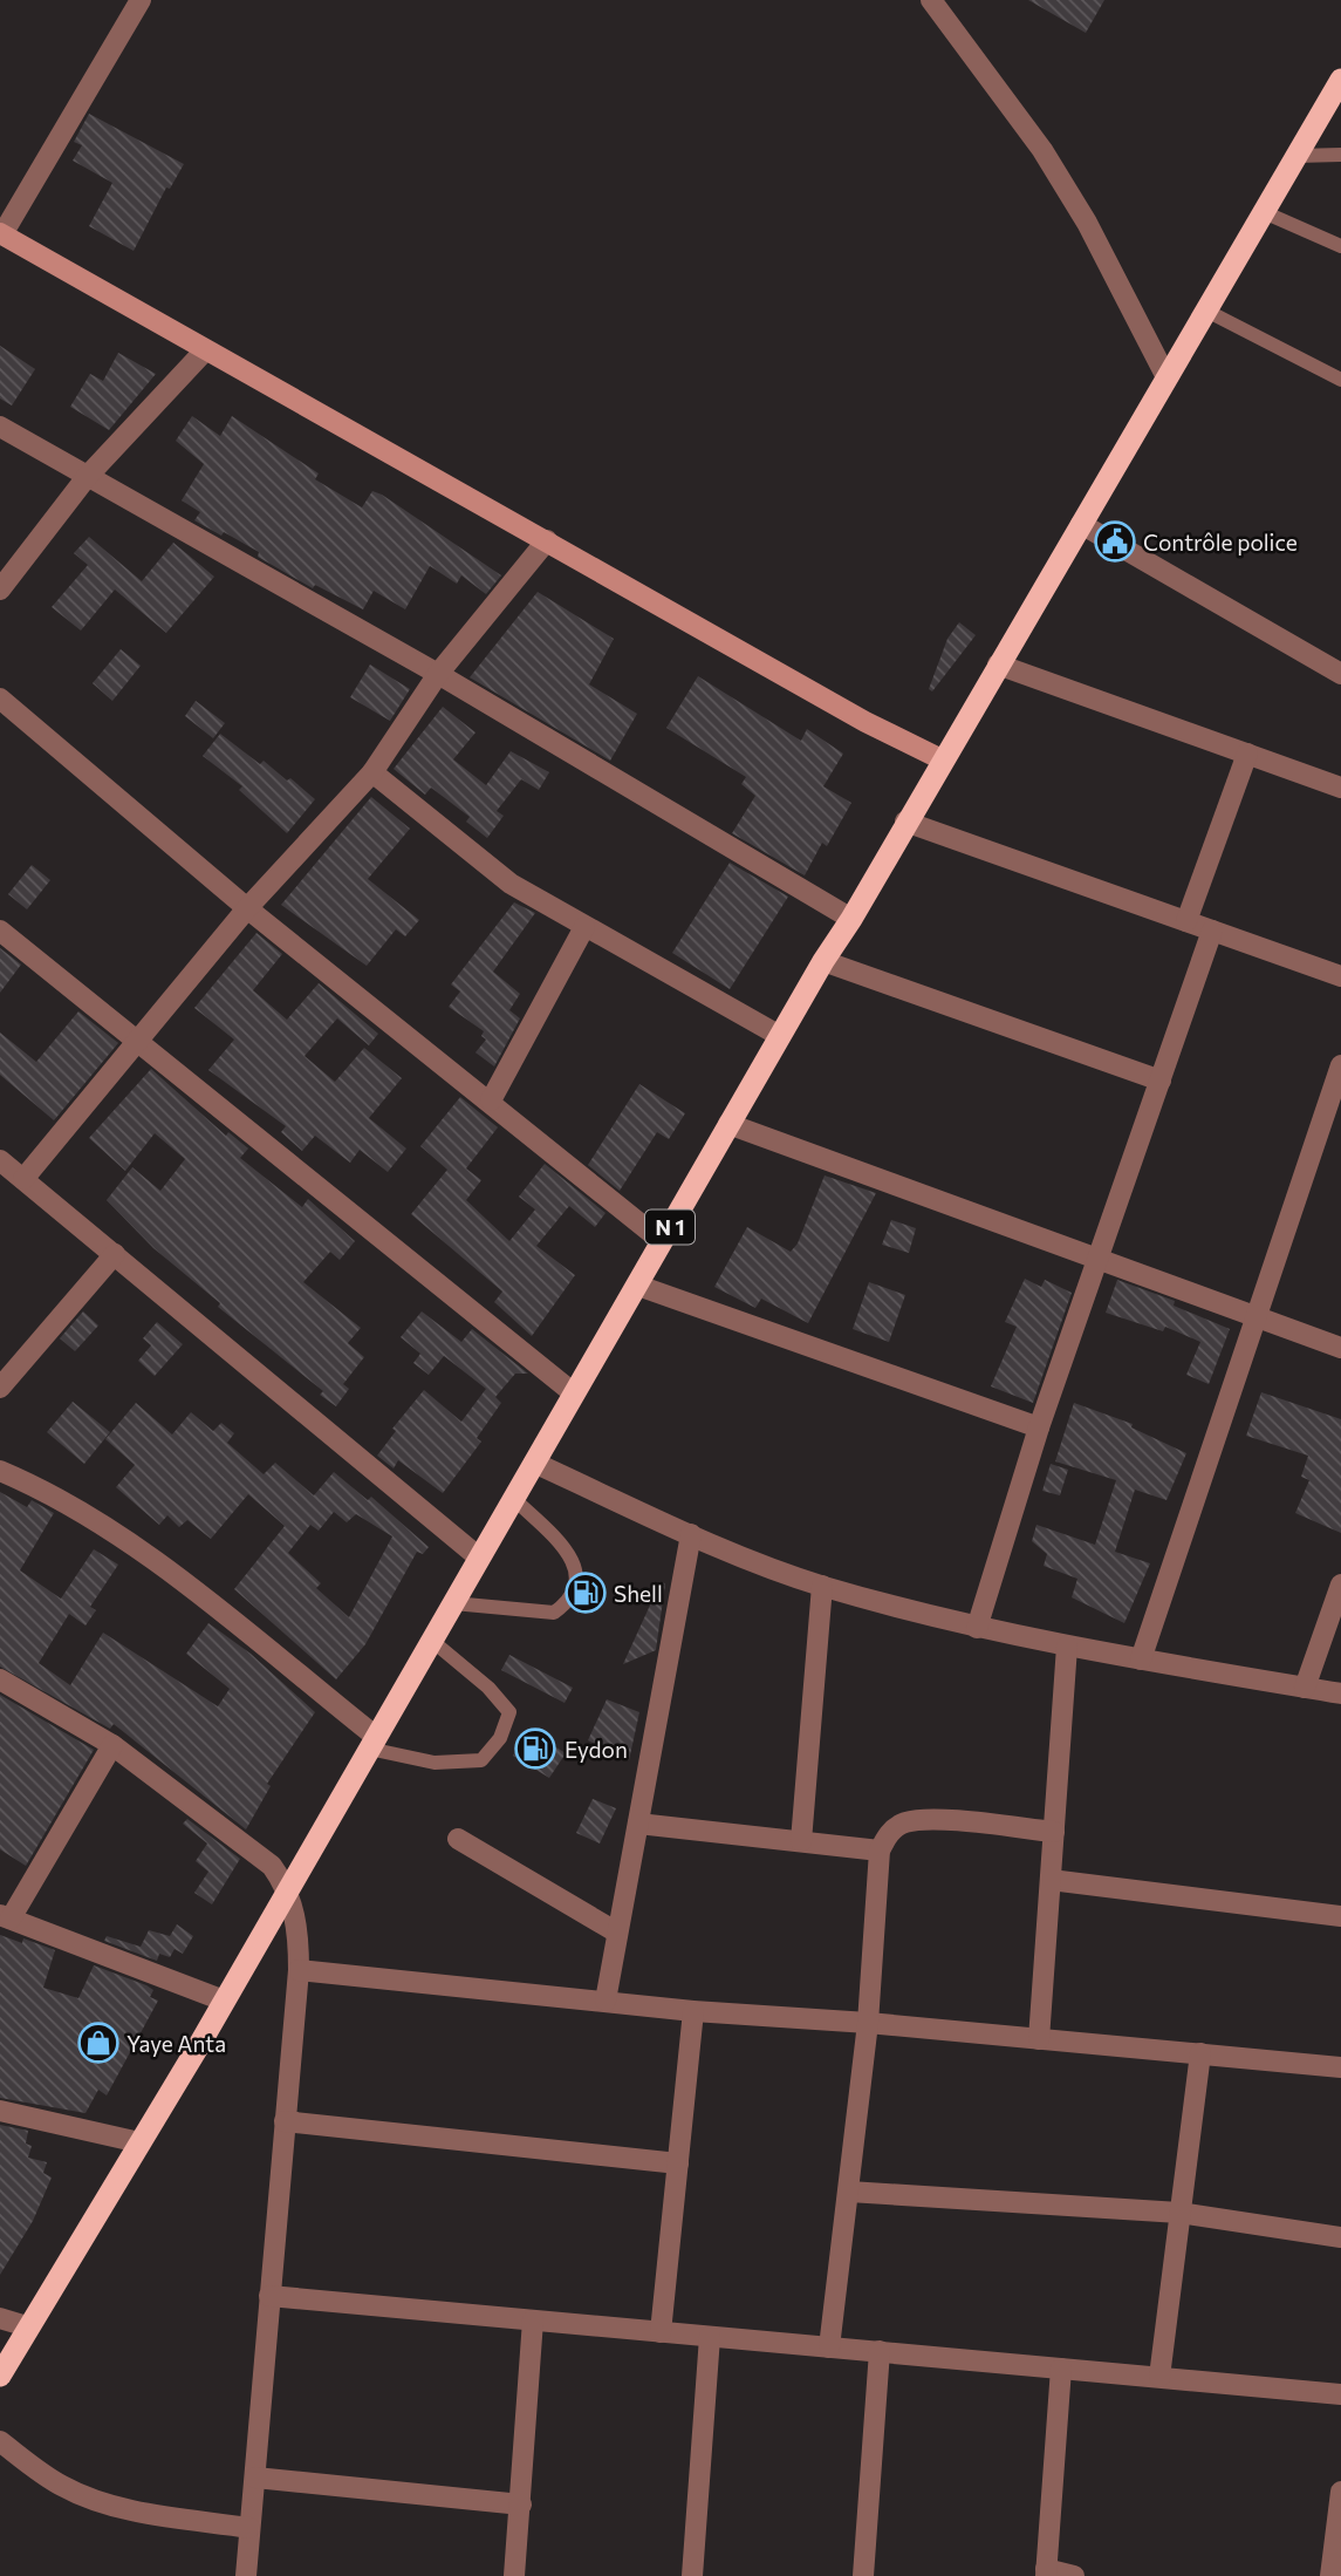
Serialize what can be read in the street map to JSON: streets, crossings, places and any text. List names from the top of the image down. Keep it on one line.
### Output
{"streets":{"highway":["N 1"]},"places":{"public building":["Contrôle police"],"fuel station":["Shell","Eydon"],"shop":["Yaye Anta"]}}
